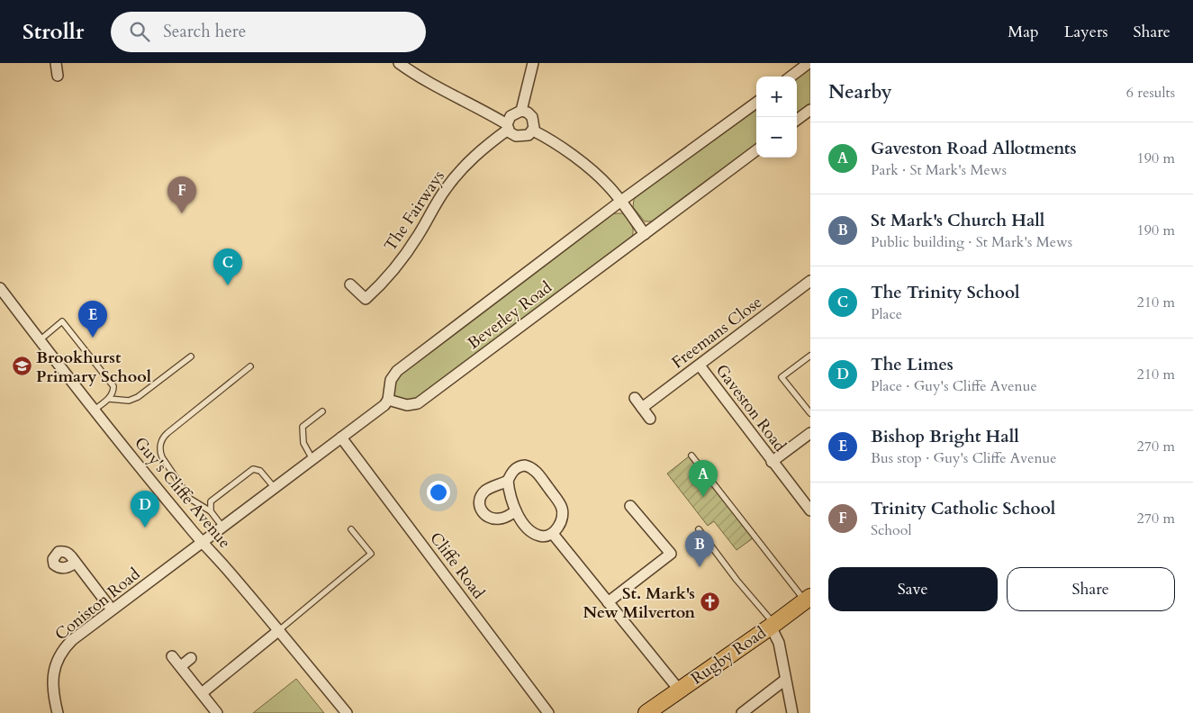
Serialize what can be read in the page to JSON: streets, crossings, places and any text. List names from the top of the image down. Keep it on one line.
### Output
{"streets":{"main road":["Rugby Road"],"street":["The Fairways","Beverley Road","Freemans Close","Gaveston Road","Guy's Cliffe Avenue","Cliffe Road","Coniston Road"]},"crossings":[["Freemans Close","Gaveston Road"],["Guy's Cliffe Avenue","Coniston Road"]],"places":{"school or university":["Brookhurst Primary School"],"church":["St. Mark's New Milverton"]},"page":{"header":"Strollr","search":"Search here","nav":["Map","Layers","Share"],"heading":["Nearby","6 results"],"map_buttons":["+","−"],"list":[{"mark":"A","name":"Gaveston Road Allotments","note":"Park · St Mark's Mews","value":"190 m"},{"mark":"B","name":"St Mark's Church Hall","note":"Public building · St Mark's Mews","value":"190 m"},{"mark":"C","name":"The Trinity School","note":"Place","value":"210 m"},{"mark":"D","name":"The Limes","note":"Place · Guy's Cliffe Avenue","value":"210 m"},{"mark":"E","name":"Bishop Bright Hall","note":"Bus stop · Guy's Cliffe Avenue","value":"270 m"},{"mark":"F","name":"Trinity Catholic School","note":"School","value":"270 m"}],"pins":["F","C","E","A","D","B"],"buttons":["Save","Share"]}}
